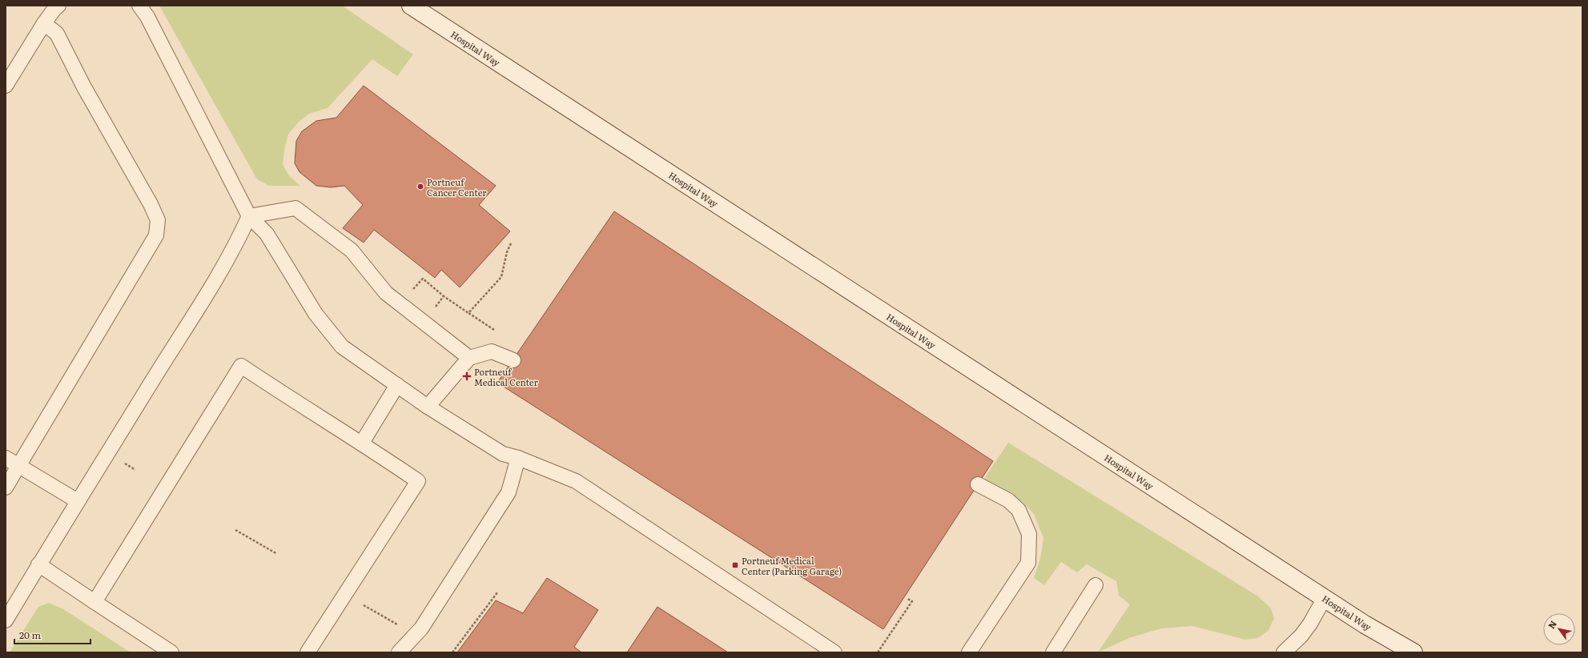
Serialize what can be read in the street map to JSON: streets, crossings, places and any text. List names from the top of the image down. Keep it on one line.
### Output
{"streets":{"street":["Hospital Way"]},"places":{"other":["Portneuf Cancer Center"],"health":["Portneuf Medical Center"],"transit":["Portneuf Medical Center (Parking Garage)"]},"scale_bar":"20 m","north":"top left"}
